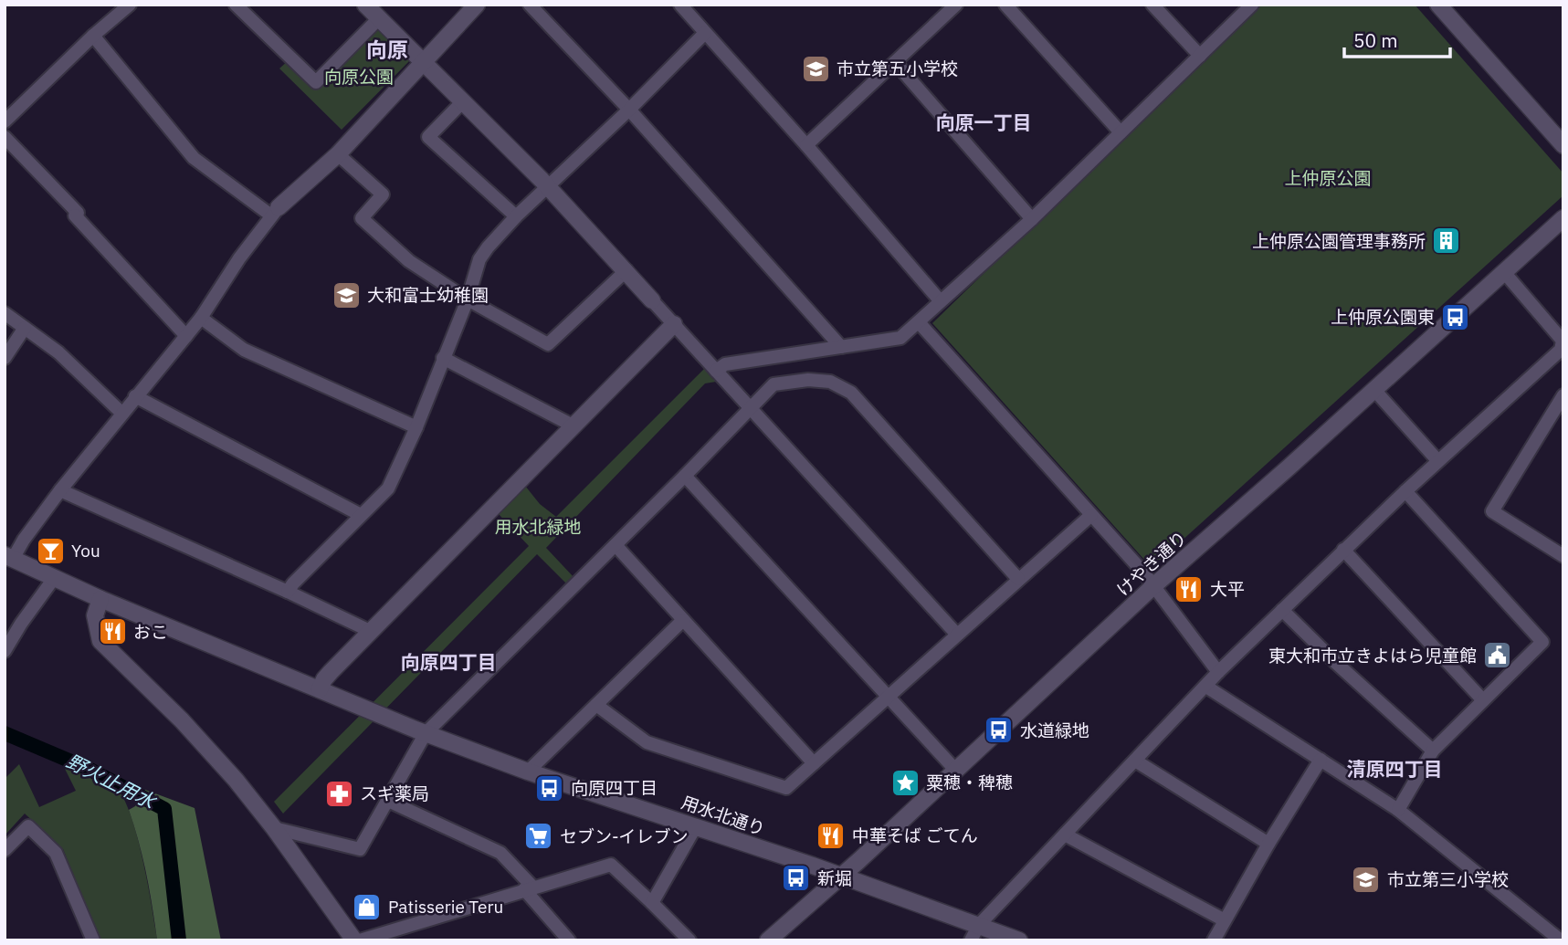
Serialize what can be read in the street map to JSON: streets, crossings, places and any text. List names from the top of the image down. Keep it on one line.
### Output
{"streets":{"street":["けやき通り","用水北通り"]},"crossings":[["けやき通り","用水北通り"]],"districts":["向原","向原一丁目","向原四丁目","清原四丁目"],"water":["野火止用水"],"parks":["向原公園","上仲原公園","用水北緑地"],"places":{"school or university":["市立第五小学校","大和富士幼稚園","市立第三小学校"],"building":["上仲原公園管理事務所"],"bus stop":["上仲原公園東","水道緑地","向原四丁目","新堀"],"bar":["You"],"restaurant":["大平","おこ","中華そば ごてん"],"public building":["東大和市立きよはら児童館"],"place":["粟穂・稗穂"],"pharmacy":["スギ薬局"],"supermarket":["セブン-イレブン"],"shop":["Patisserie Teru"]},"scale_bar":"50 m"}
